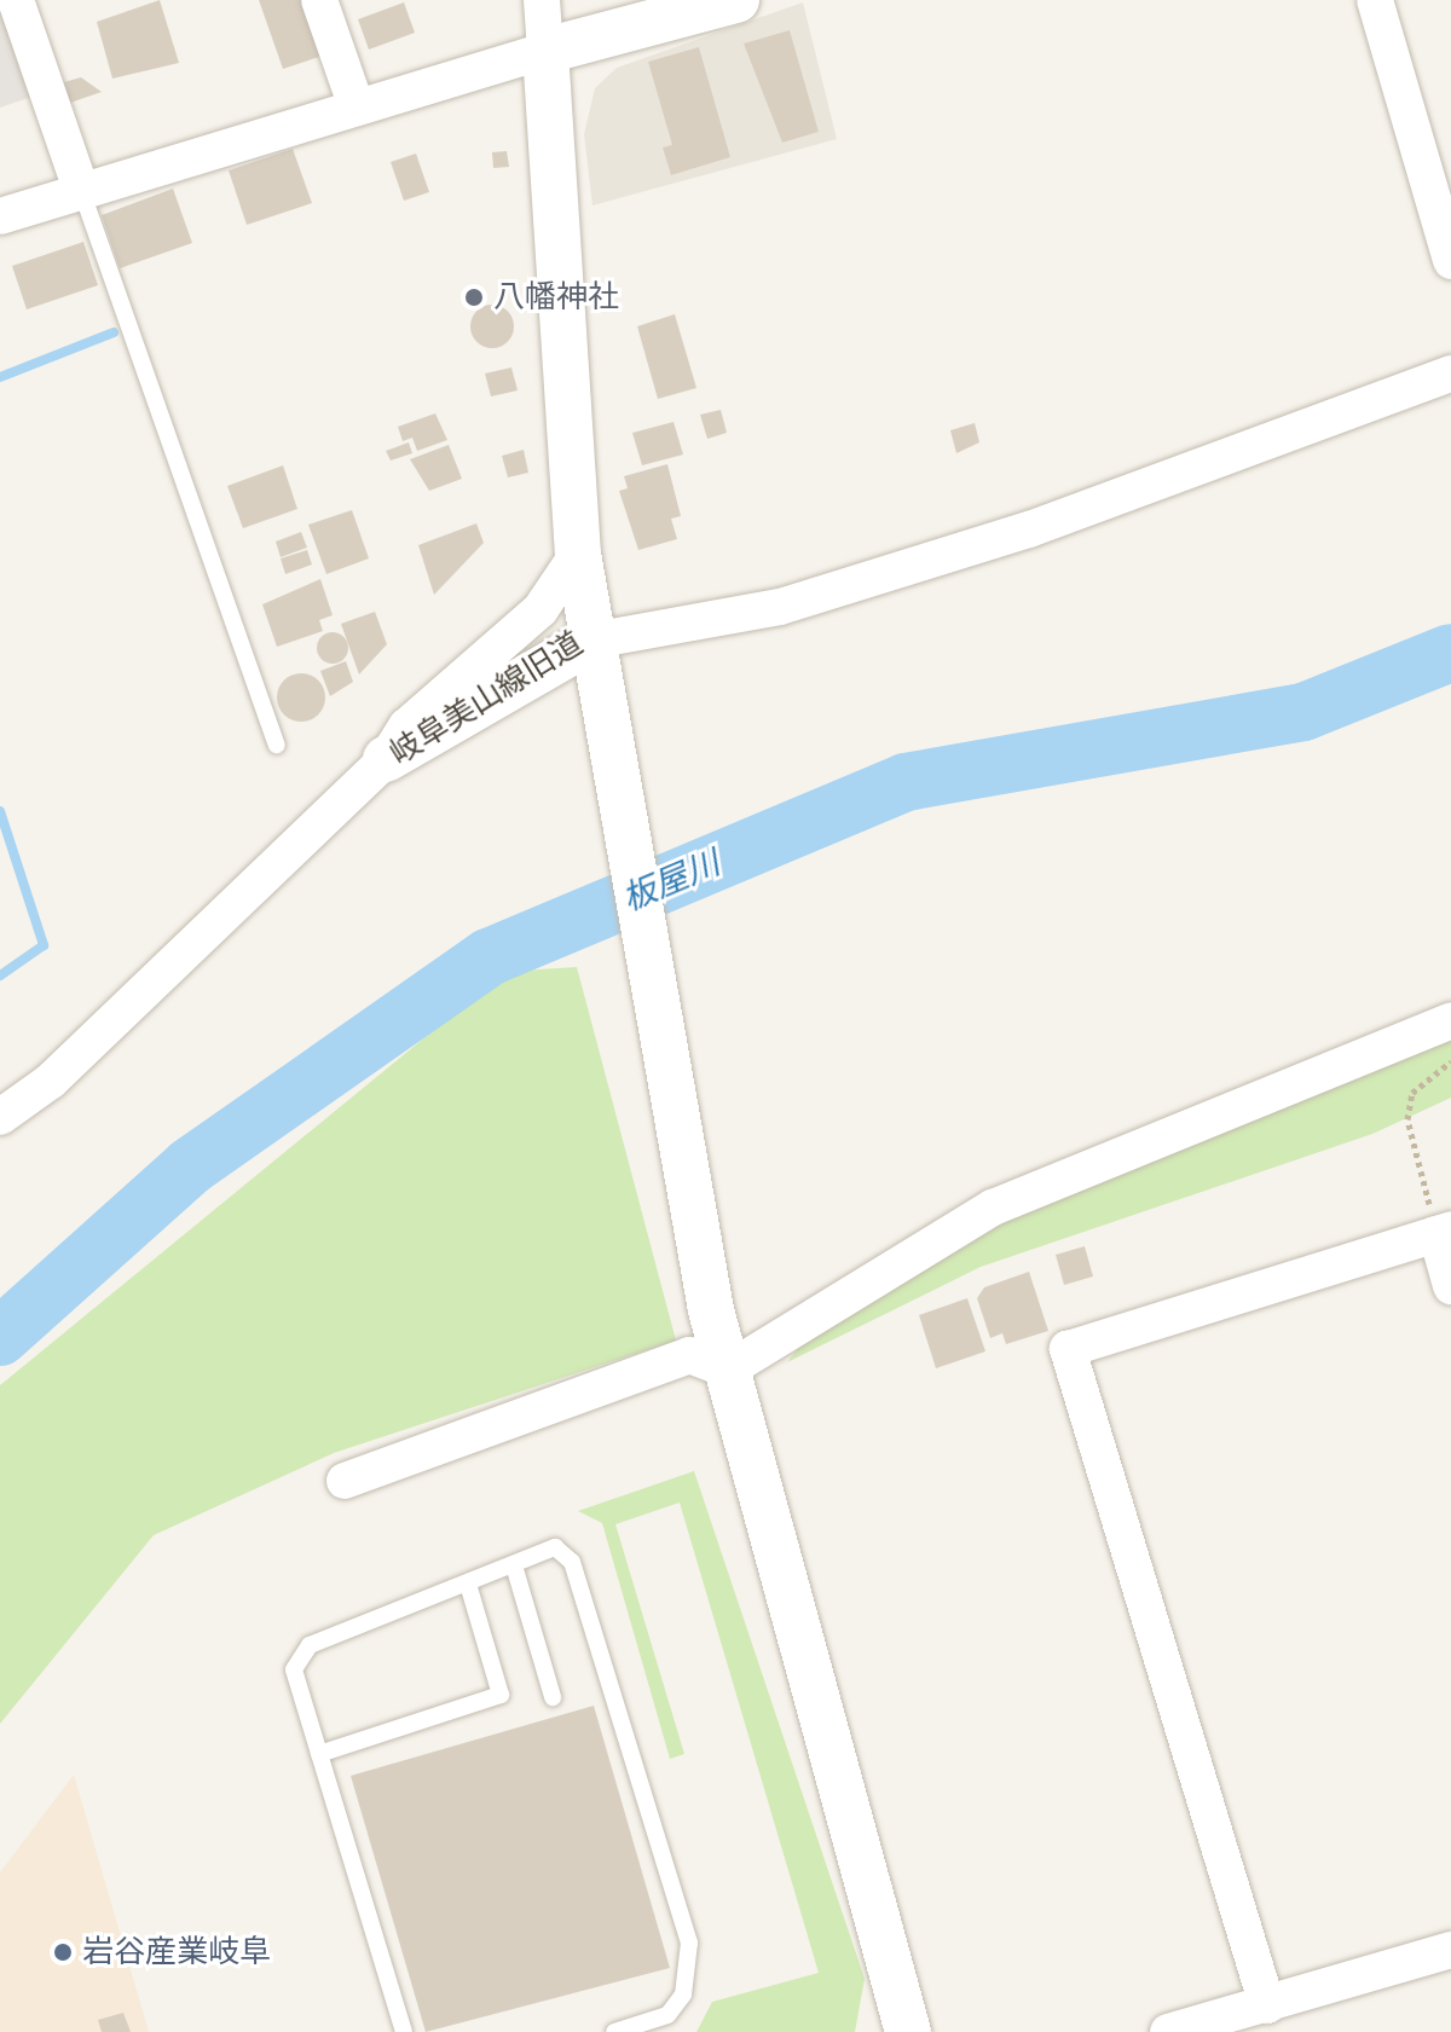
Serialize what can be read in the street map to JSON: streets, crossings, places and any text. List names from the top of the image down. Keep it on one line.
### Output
{"streets":{"street":["岐阜美山線旧道"]},"water":["板屋川"],"places":["八幡神社","岩谷産業岐阜"]}
